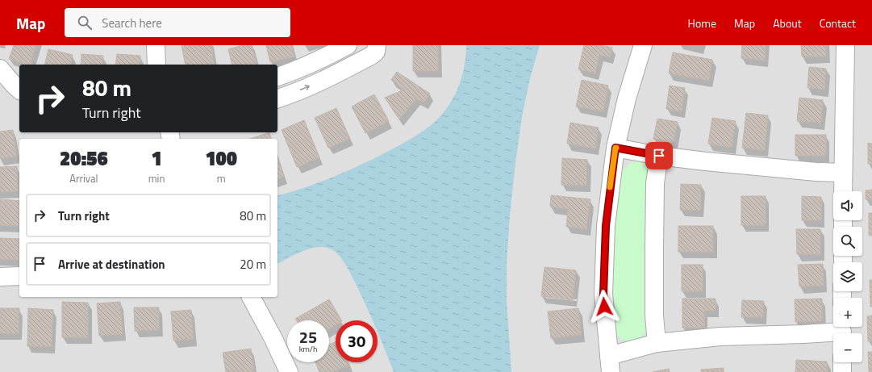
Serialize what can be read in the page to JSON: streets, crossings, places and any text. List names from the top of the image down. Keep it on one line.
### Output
{"page":{"header":"Map","search":"Search here","nav":["Home","Map","About","Contact"],"turn":["80 m","Turn right"],"eta":["20:56","Arrival","1","min","100","m"],"map_buttons":["+","−"],"list":[{"name":"Turn right","value":"80 m"},{"name":"Arrive at destination","value":"20 m"}],"speed":"25 km/h","limit":"30"}}
